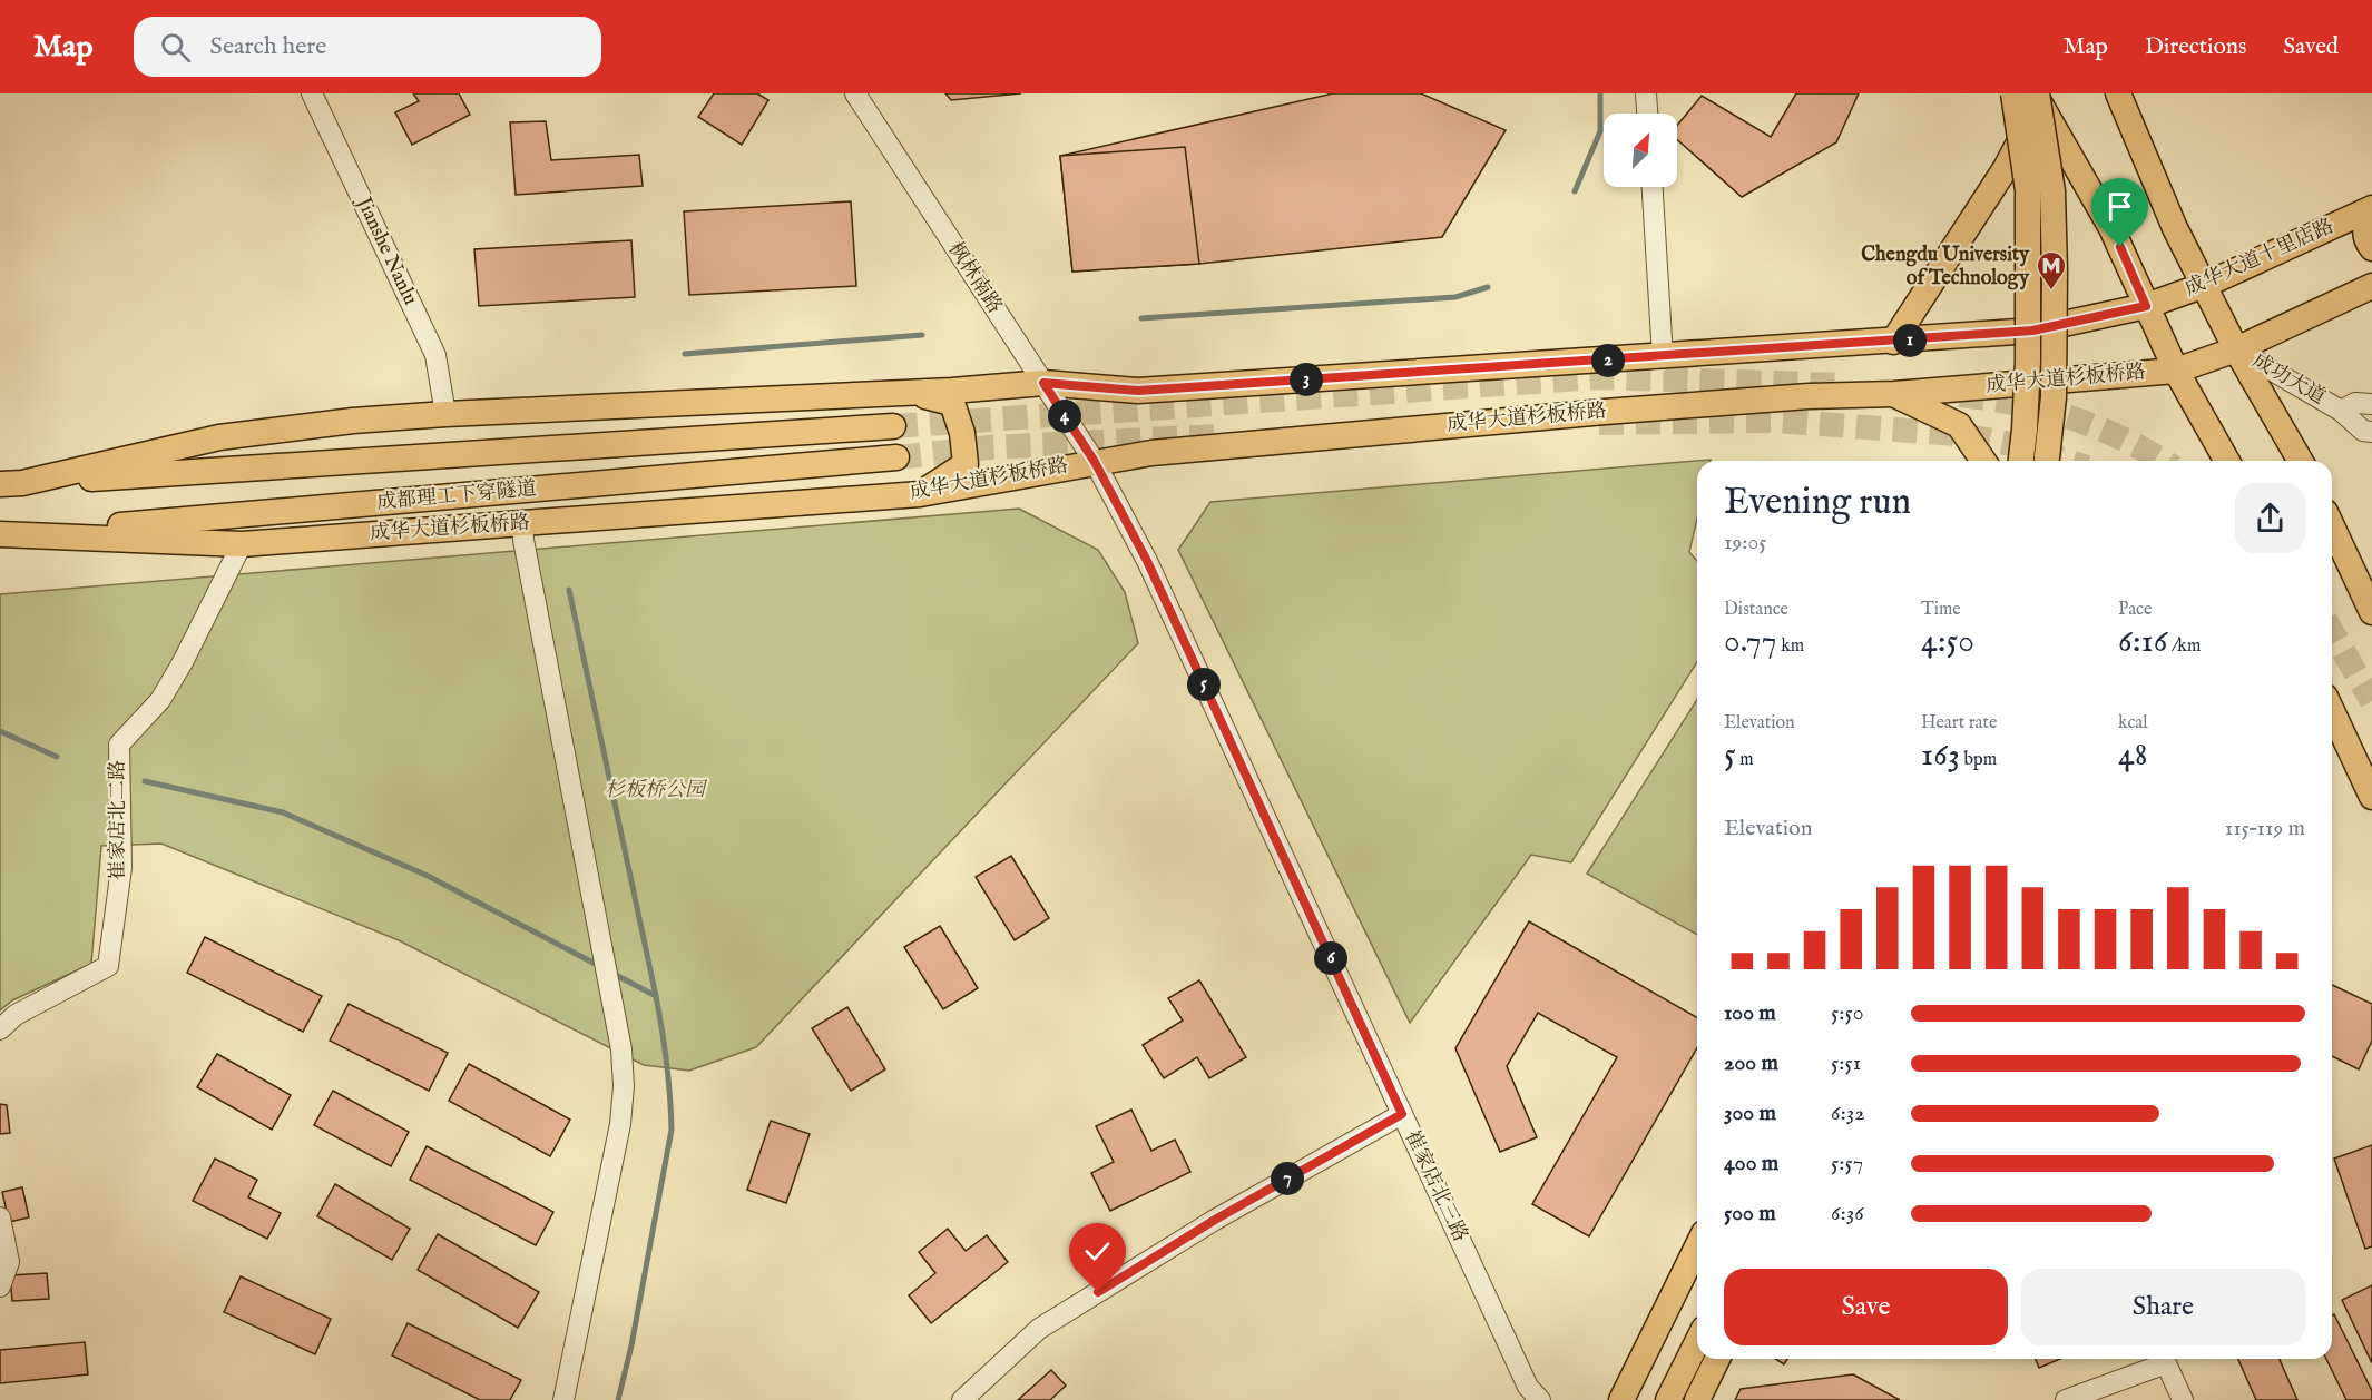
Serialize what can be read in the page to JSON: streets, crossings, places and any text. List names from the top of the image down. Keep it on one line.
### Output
{"streets":{"main road":["成华大道十里店路","成华大道杉板桥路","成都理工下穿隧道"],"street":["Jianshe Nanlu","枫林南路","成功大道","崔家店北二路","崔家店北三路"]},"crossings":[["枫林南路","成华大道杉板桥路"],["枫林南路","崔家店北三路"],["成华大道杉板桥路","成都理工下穿隧道"],["成华大道杉板桥路","崔家店北二路"],["成华大道杉板桥路","崔家店北三路"]],"parks":["杉板桥公园"],"places":{"metro station":["Chengdu University of Technology"]},"north":"top right","page":{"header":"Map","search":"Search here","nav":["Map","Directions","Saved"],"pins":["1","2","3","4","5","6","7"],"heading":["Evening run","19:05"],"stats":[["Distance","0.77 km"],["Time","4:50"],["Pace","6:16 /km"],["Elevation","5 m"],["Heart rate","163 bpm"],["kcal","48"]],"chart":["Elevation","115–119 m"],"list":[{"name":"100 m","note":"5:50"},{"name":"200 m","note":"5:51"},{"name":"300 m","note":"6:32"},{"name":"400 m","note":"5:57"},{"name":"500 m","note":"6:36"}],"buttons":["Save","Share"]}}
